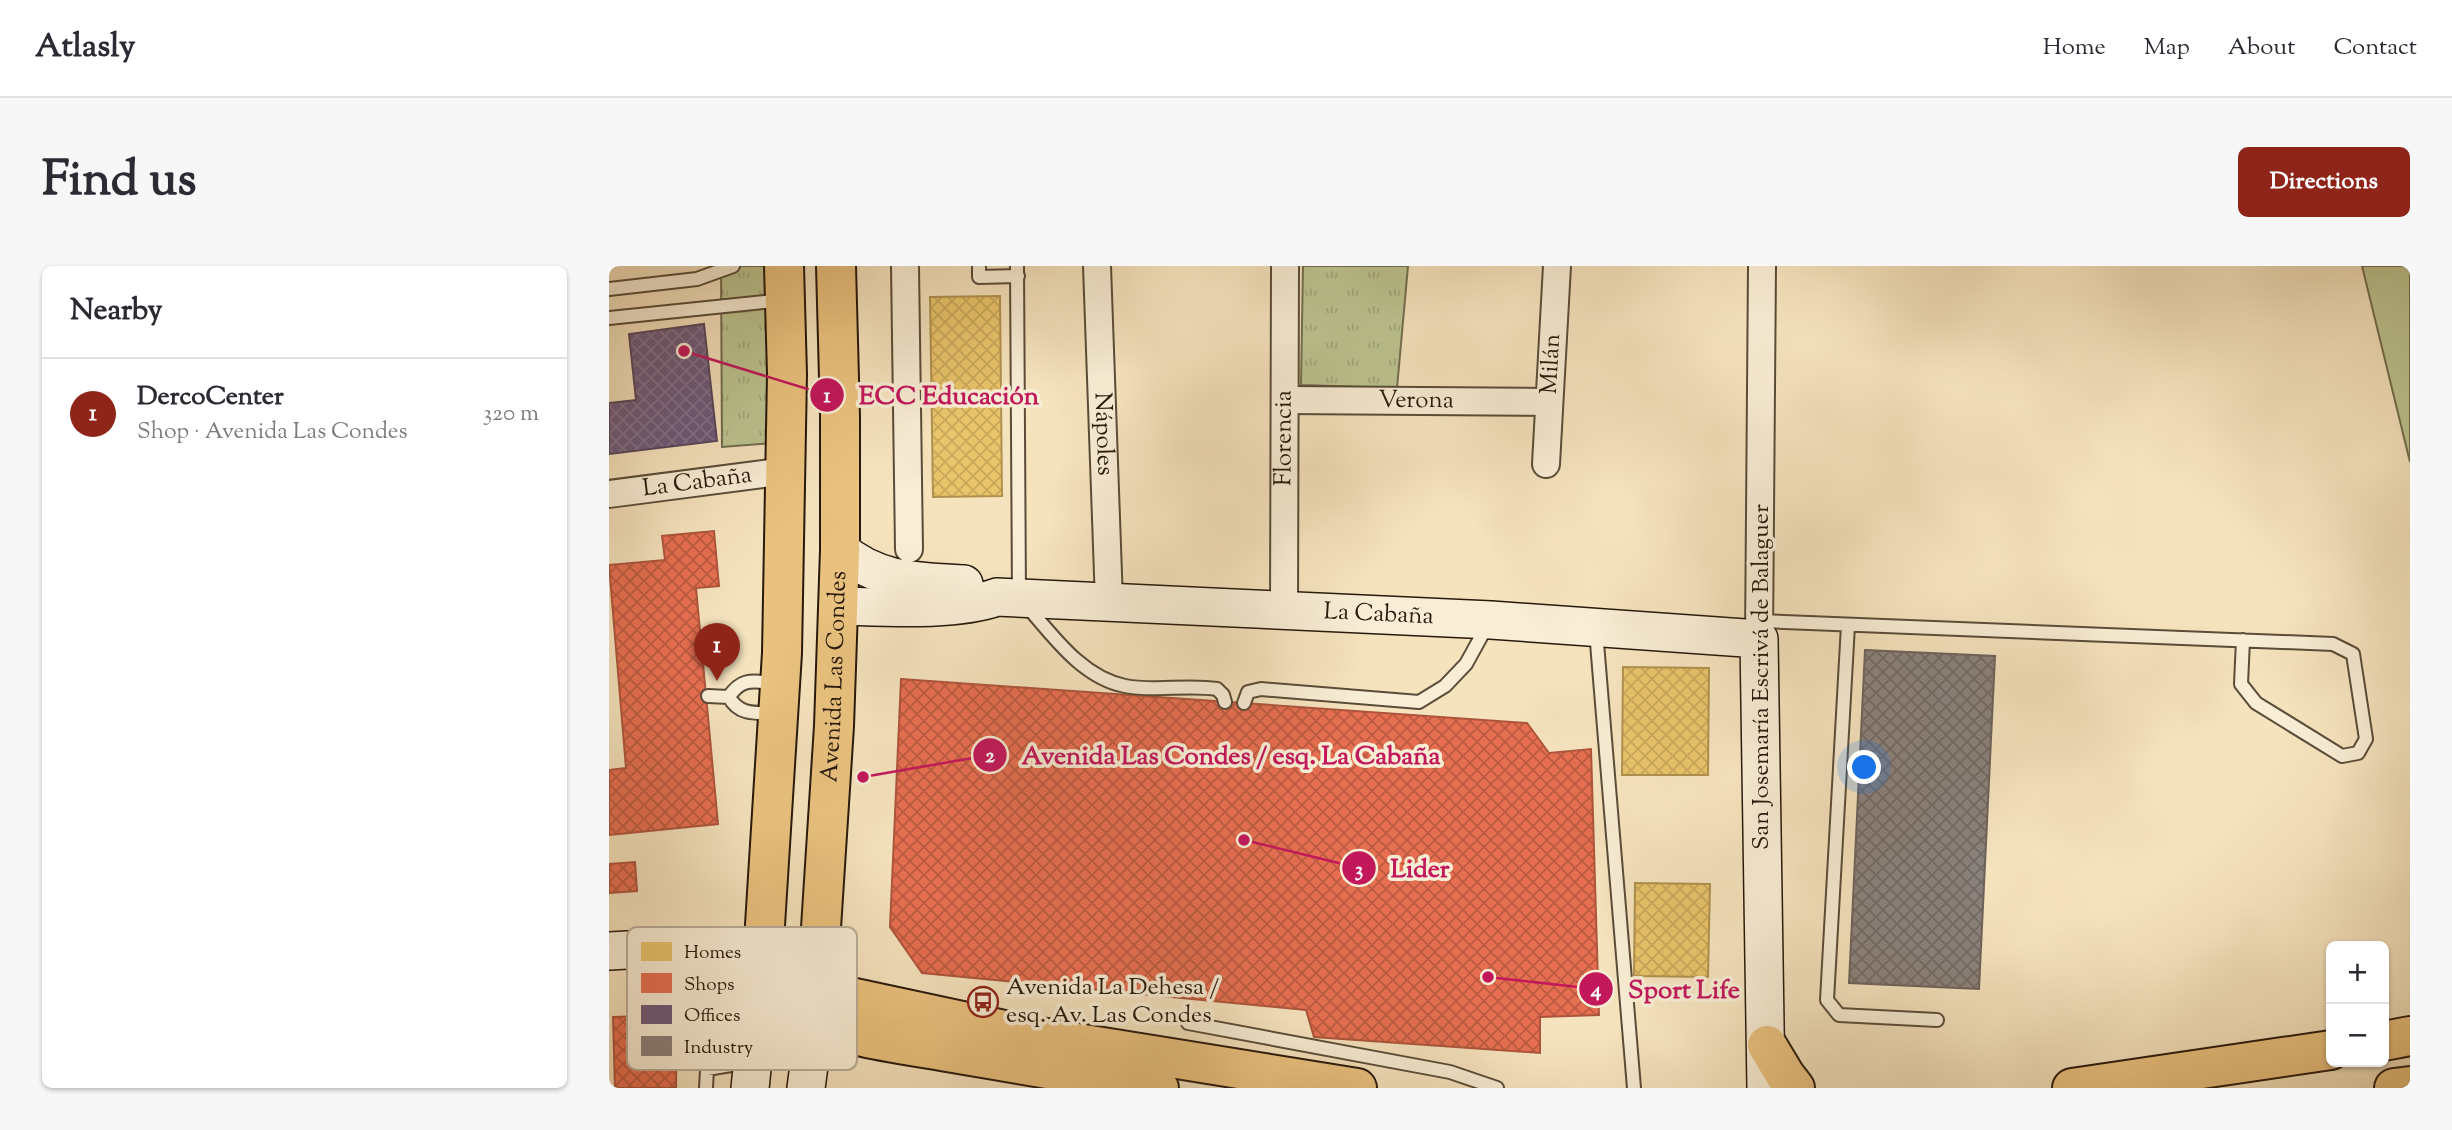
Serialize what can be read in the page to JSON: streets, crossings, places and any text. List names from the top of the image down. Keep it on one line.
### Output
{"streets":{"main road":["Avenida Las Condes"],"street":["Milán","Verona","Nápoles","Florencia","La Cabaña","San Josemaría Escrivá de Balaguer"]},"crossings":[["Milán","Verona"],["Verona","Florencia"],["Nápoles","La Cabaña"],["Florencia","La Cabaña"],["La Cabaña","San Josemaría Escrivá de Balaguer"],["La Cabaña","Avenida Las Condes"]],"places":{"other":["ECC Educación","Avenida Las Condes / esq. La Cabaña","Lider","Sport Life"],"bus stop":["Avenida La Dehesa / esq. Av. Las Condes"]},"legend":["Homes","Shops","Offices","Industry"],"page":{"header":"Atlasly","nav":["Home","Map","About","Contact"],"title":"Find us","buttons":"Directions","heading":"Nearby","list":[{"mark":"1","name":"DercoCenter","note":"Shop · Avenida Las Condes","value":"320 m"}],"pins":"1","map_buttons":["+","−"]}}
